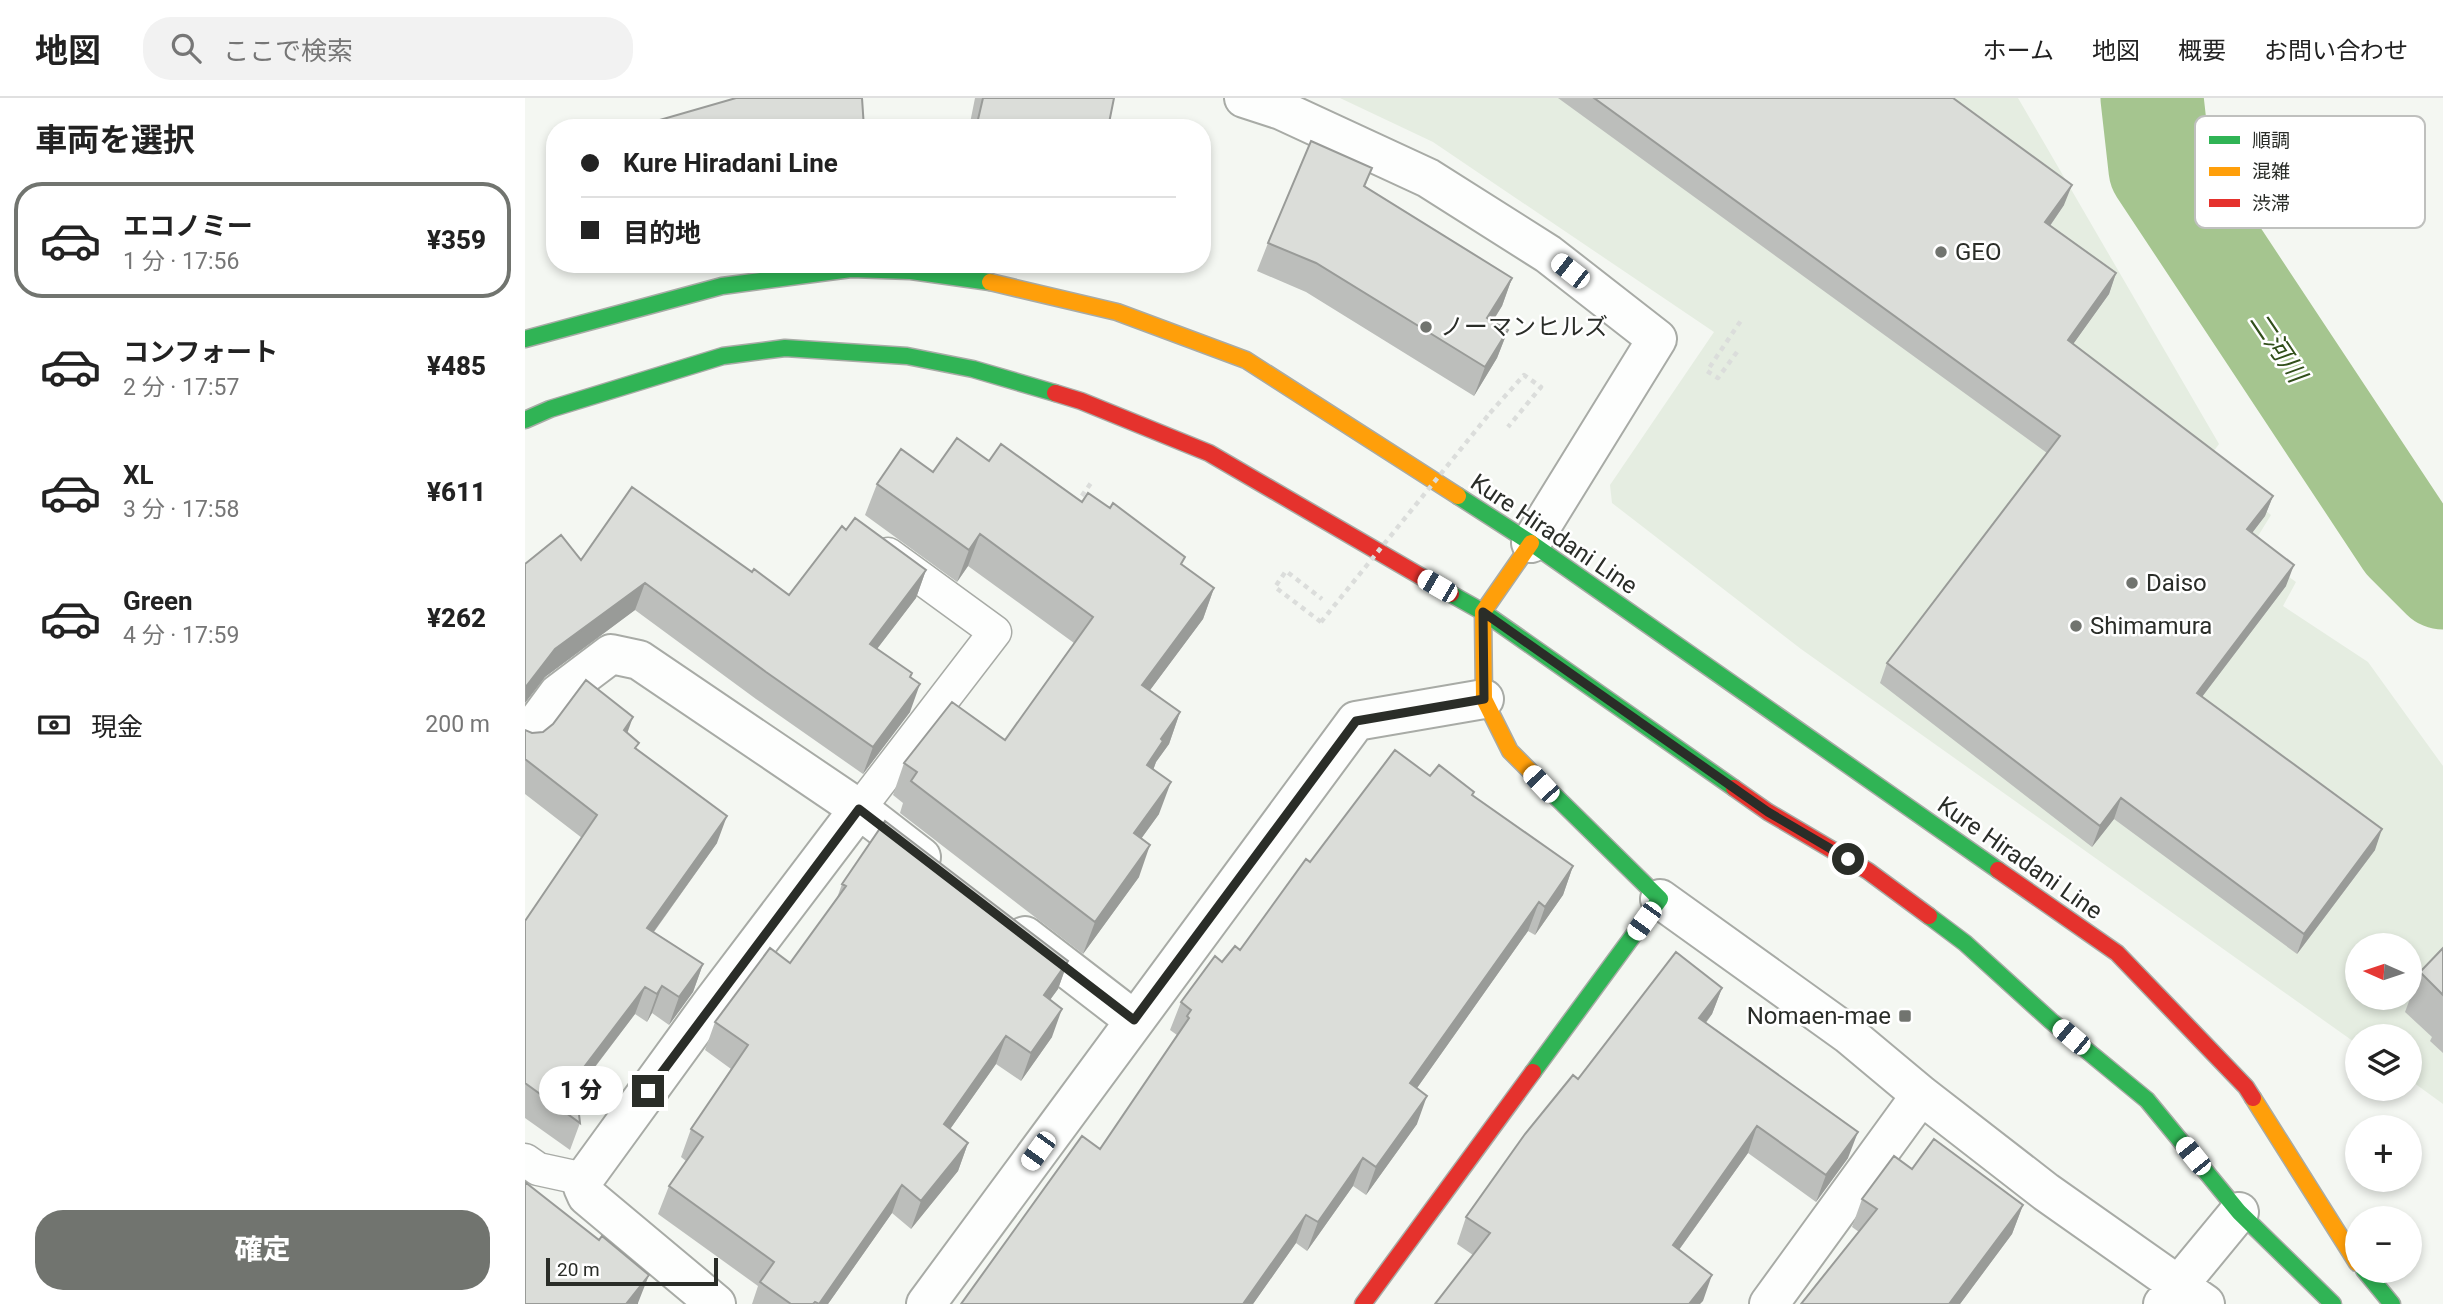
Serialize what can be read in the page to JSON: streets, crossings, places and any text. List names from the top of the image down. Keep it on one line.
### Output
{"streets":{"main road":["Kure Hiradani Line"]},"water":["二河川"],"places":{"other":["GEO","ノーマンヒルズ","Daiso","Shimamura"],"transit":["Nomaen-mae"]},"legend":["順調","混雑","渋滞"],"scale_bar":"20 m","north":"left","page":{"header":"地図","search":"ここで検索","nav":["ホーム","地図","概要","お問い合わせ"],"heading":"車両を選択","banner":["Kure Hiradani Line","目的地"],"list":[{"name":"エコノミー","note":"1 分 · 17:56","value":"¥359"},{"name":"コンフォート","note":"2 分 · 17:57","value":"¥485"},{"name":"XL","note":"3 分 · 17:58","value":"¥611"},{"name":"Green","note":"4 分 · 17:59","value":"¥262"}],"pay":["現金","200 m"],"map_buttons":["+","−"],"bubble":"1 分","buttons":"確定","scale":"20 m"}}
